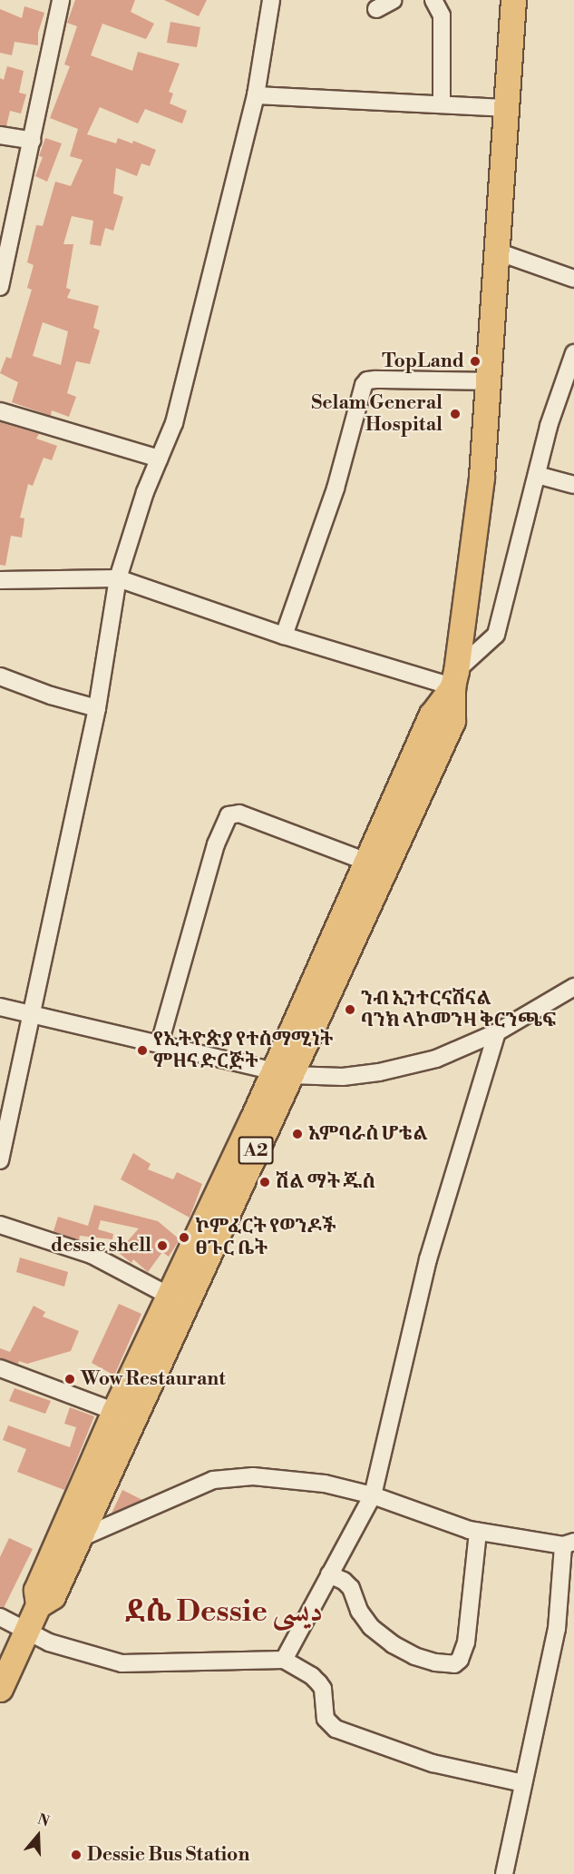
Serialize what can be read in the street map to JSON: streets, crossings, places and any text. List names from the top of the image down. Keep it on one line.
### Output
{"streets":{"highway":["A2"]},"districts":["ደሴ Dessie ديسى"],"places":["TopLand","Selam General Hospital","ንብ ኢንተርናሽናል ባንክ ላኮመንዛ ቅርንጫፍ","የኢትዮጵያ የተስማሚነት ምዘና ድርጅት","አምባራስ ሆቴል","ሽል ማት ጁስ","ኮምፈርት የወንዶች ፀጉር ቤት","dessie shell","Wow Restaurant","Dessie Bus Station"],"north":"top"}
